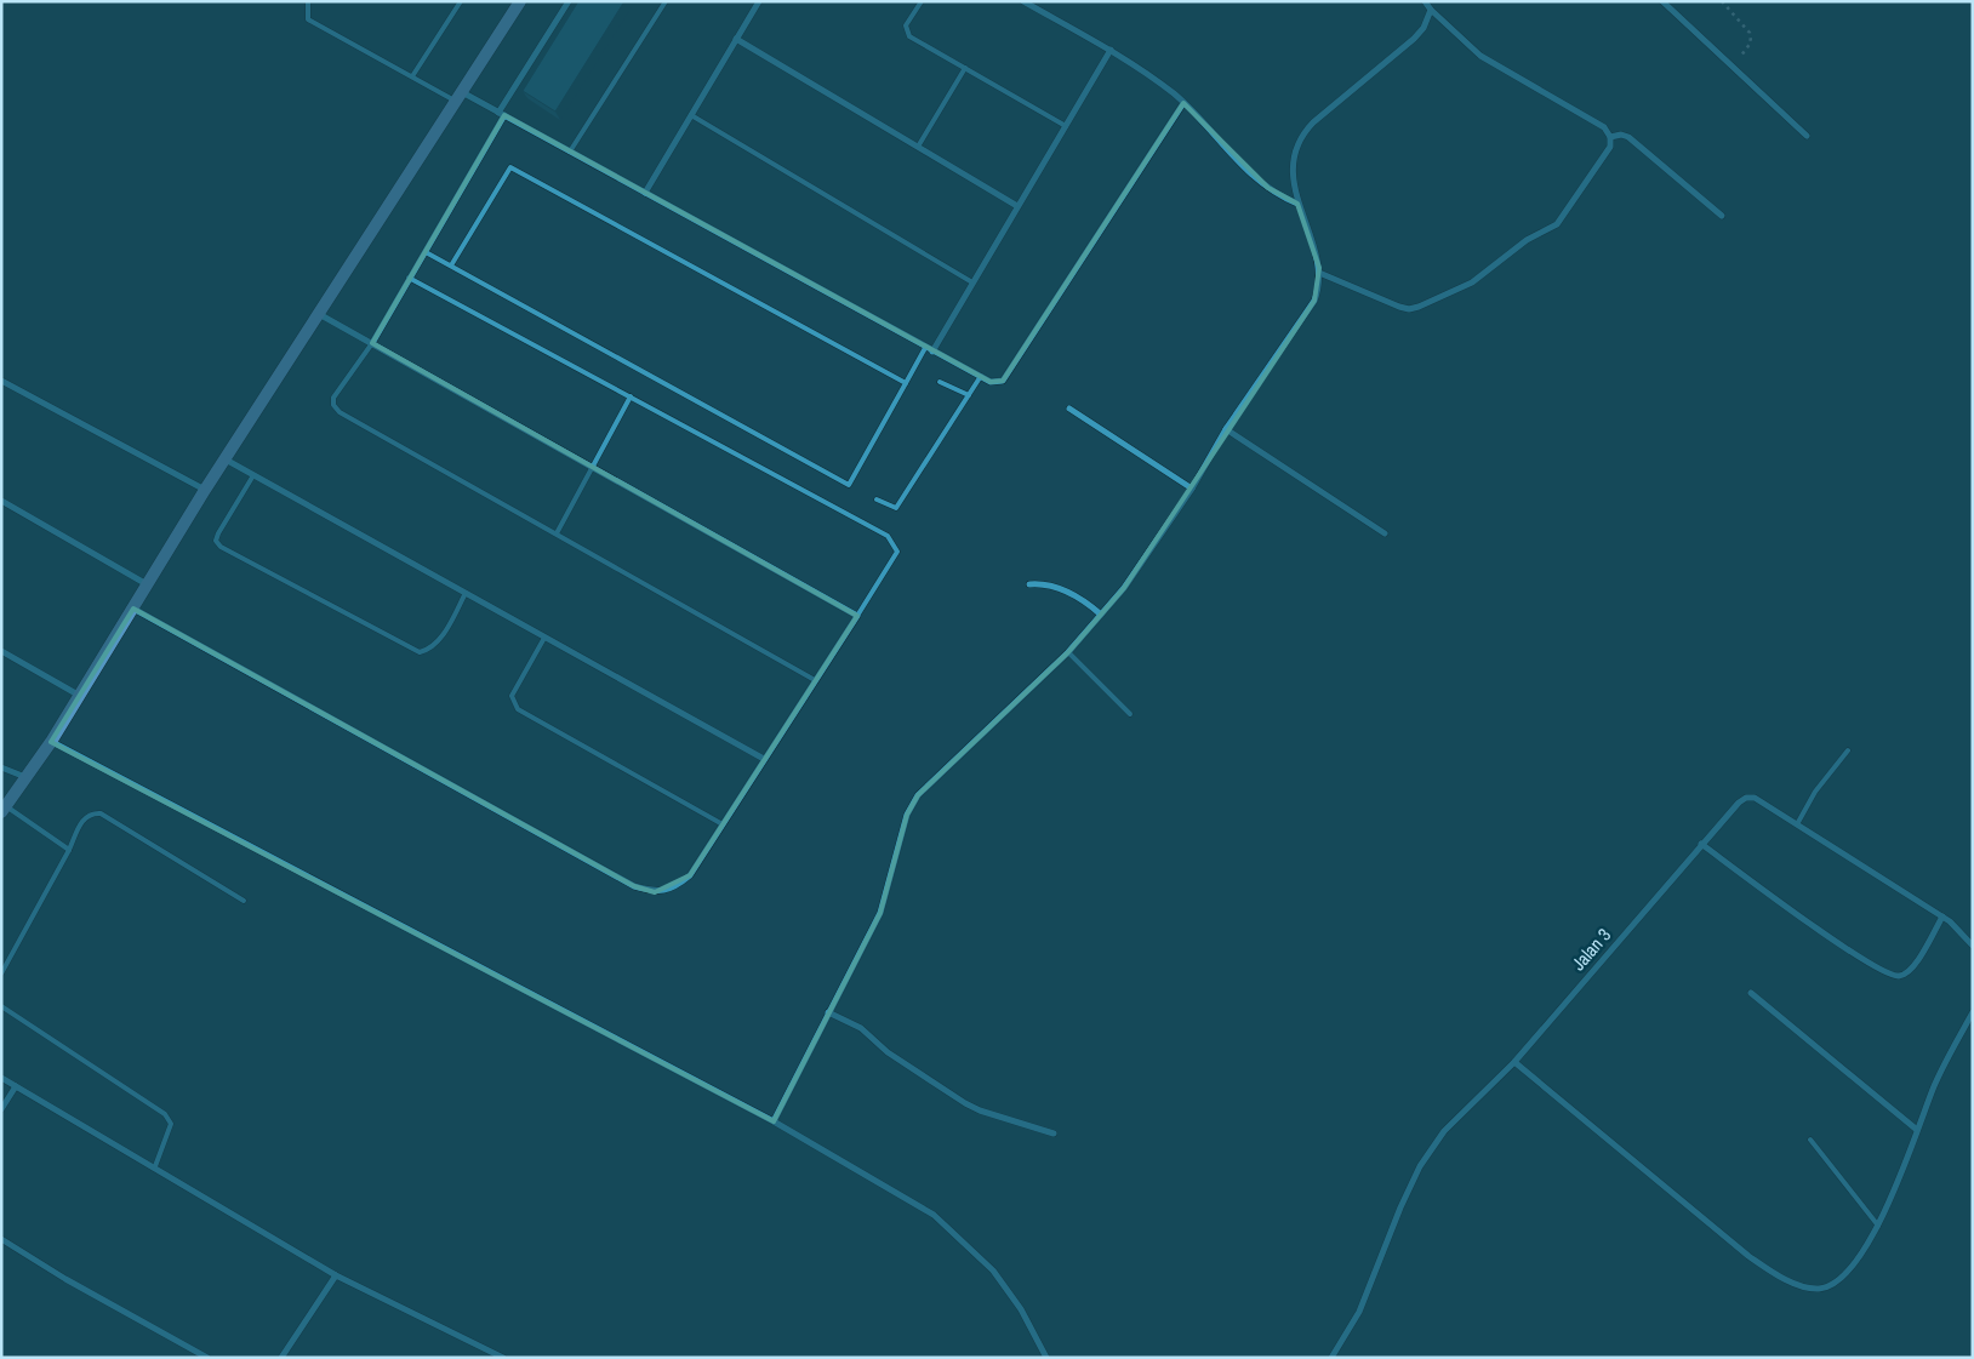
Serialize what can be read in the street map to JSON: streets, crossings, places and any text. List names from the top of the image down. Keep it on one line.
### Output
{"streets":{"street":["Jalan 3"]}}
